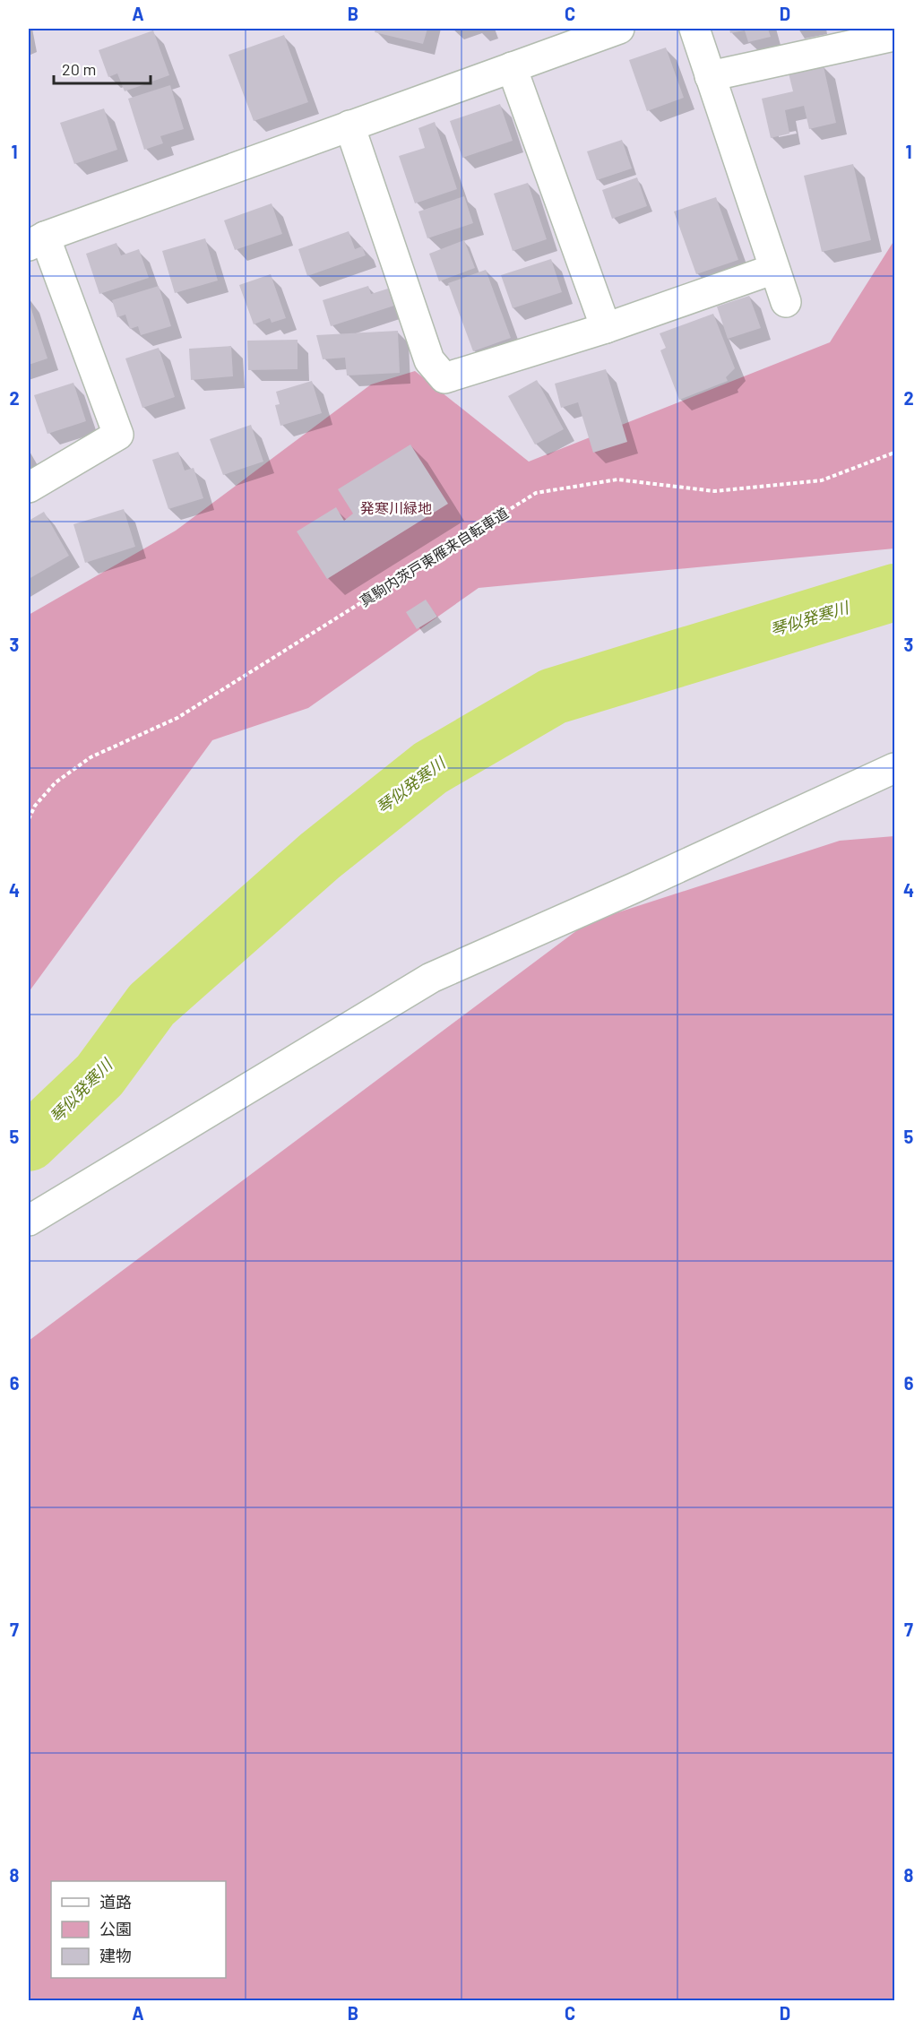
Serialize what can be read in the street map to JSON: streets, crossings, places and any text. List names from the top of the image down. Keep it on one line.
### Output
{"streets":{"path":["真駒内茨戸東雁来自転車道"]},"water":["琴似発寒川"],"parks":["発寒川緑地"],"legend":["道路","公園","建物"],"scale_bar":"20 m","grid":{"columns":["A","B","C","D"],"rows":["1","2","3","4","5","6","7","8"]}}
